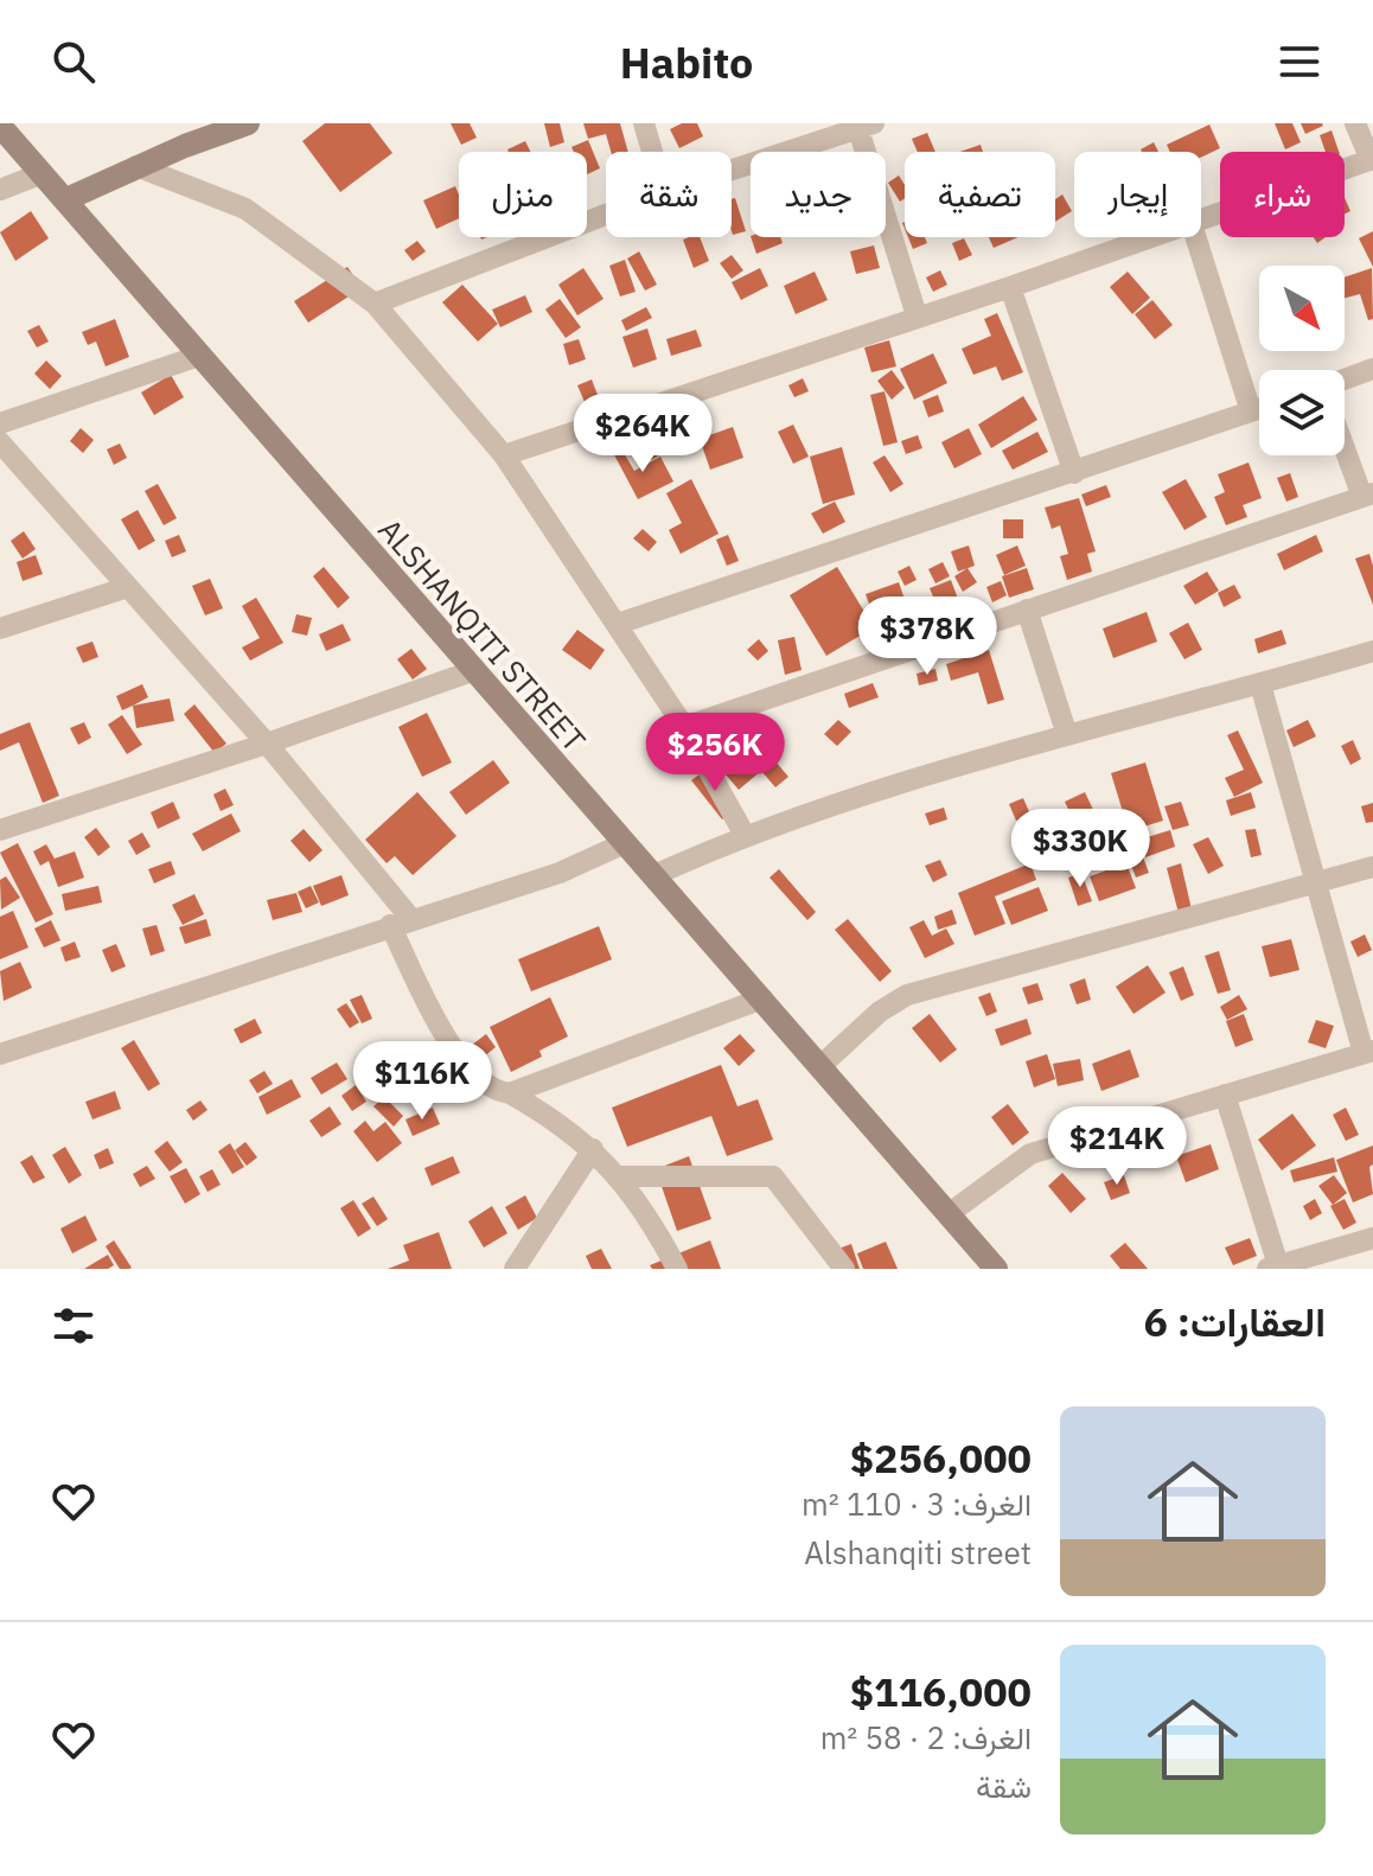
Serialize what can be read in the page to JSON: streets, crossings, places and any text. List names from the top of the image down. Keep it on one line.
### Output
{"streets":{"street":["ALSHANQITI STREET"]},"north":"bottom right","page":{"header":"Habito","chip":["شراء","إيجار","تصفية","جديد","شقة","منزل"],"price":["$264K","$378K","$256K","$330K","$116K","$214K"],"heading":"العقارات: 6","list":[{"name":"$256,000","note":"الغرف: 3 · 110 m² · Alshanqiti street"},{"name":"$116,000","note":"الغرف: 2 · 58 m² · شقة"}]}}
